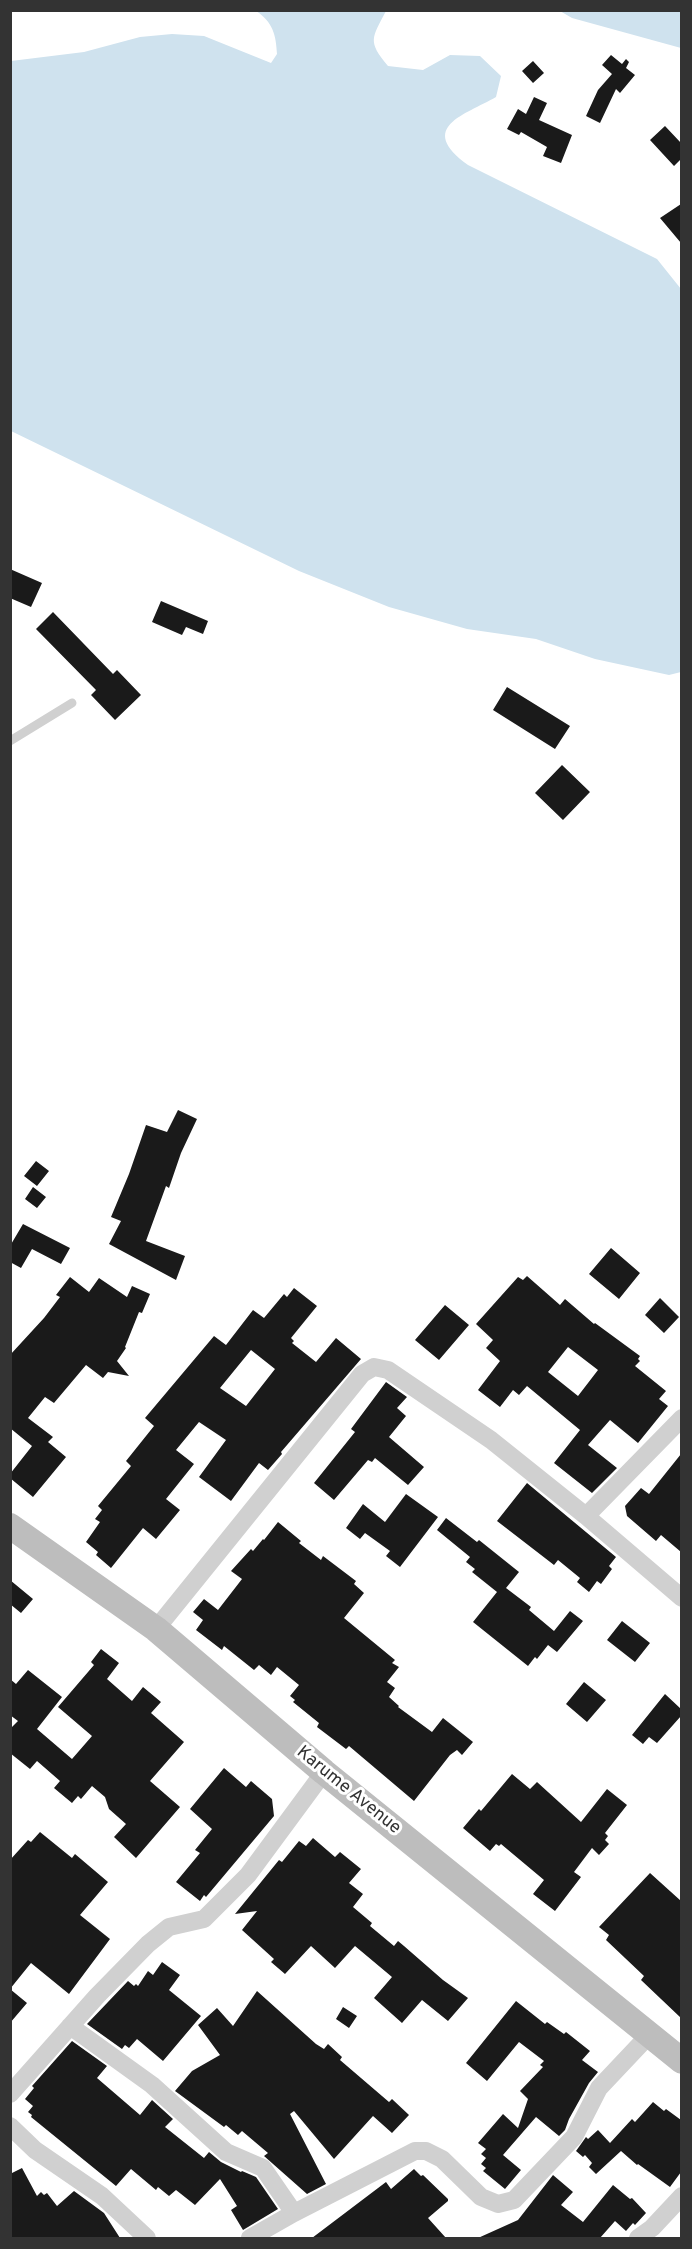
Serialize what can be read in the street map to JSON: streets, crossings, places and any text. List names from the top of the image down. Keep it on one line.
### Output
{"streets":{"main road":["Karume Avenue"]}}
